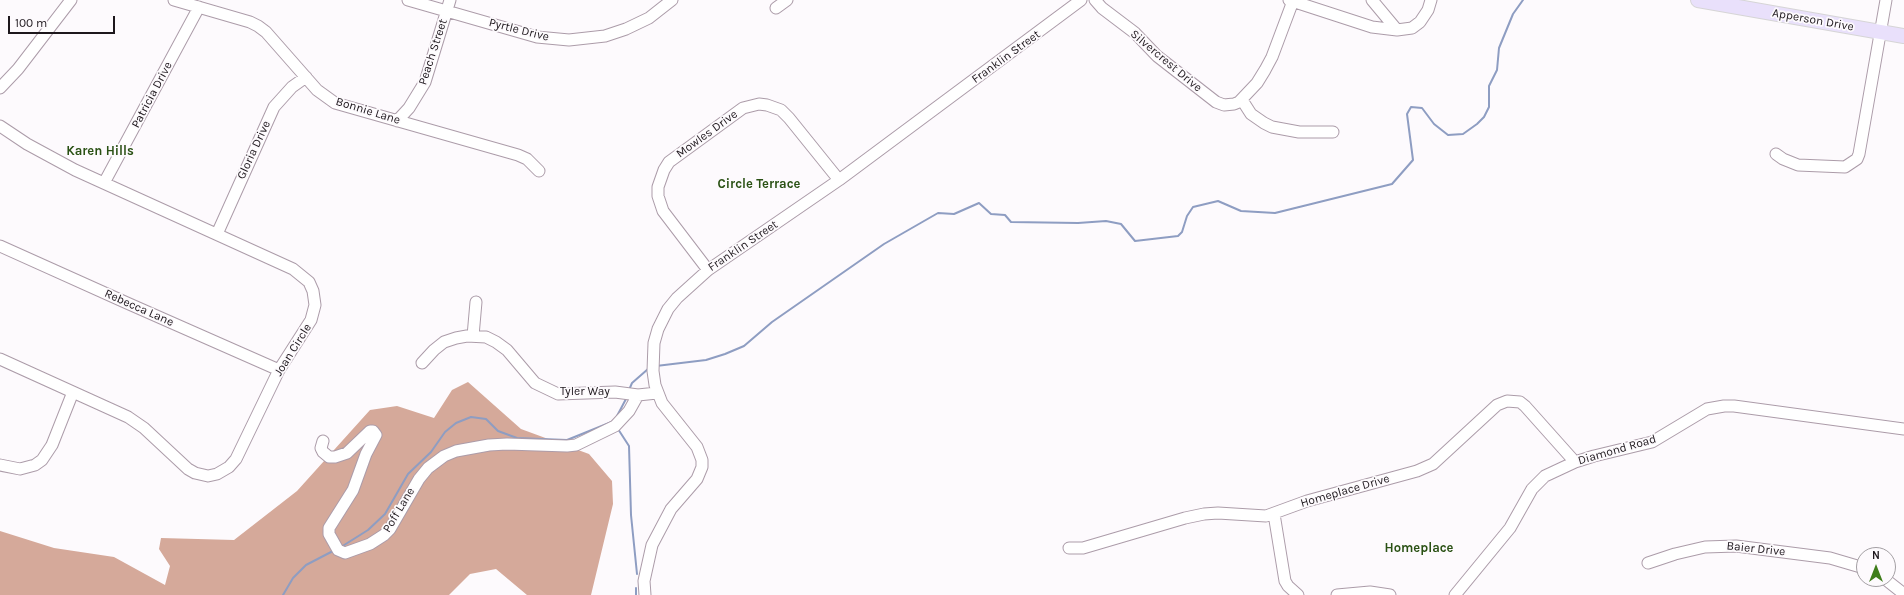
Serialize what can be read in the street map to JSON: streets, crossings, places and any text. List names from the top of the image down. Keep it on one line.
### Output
{"streets":{"main road":["Apperson Drive"],"street":["Pyrtle Drive","Peach Street","Franklin Street","Silvercrest Drive","Patricia Drive","Bonnie Lane","Mowles Drive","Gloria Drive","Rebecca Lane","Joan Circle","Tyler Way","Diamond Road","Homeplace Drive","Poff Lane","Baier Drive"]},"crossings":[["Pyrtle Drive","Peach Street"],["Peach Street","Bonnie Lane"],["Franklin Street","Mowles Drive"],["Franklin Street","Tyler Way"],["Patricia Drive","Bonnie Lane"],["Patricia Drive","Joan Circle"],["Bonnie Lane","Gloria Drive"],["Gloria Drive","Joan Circle"],["Rebecca Lane","Joan Circle"],["Tyler Way","Poff Lane"],["Diamond Road","Homeplace Drive"]],"districts":["Karen Hills","Circle Terrace","Homeplace"],"scale_bar":"100 m","north":"top"}
